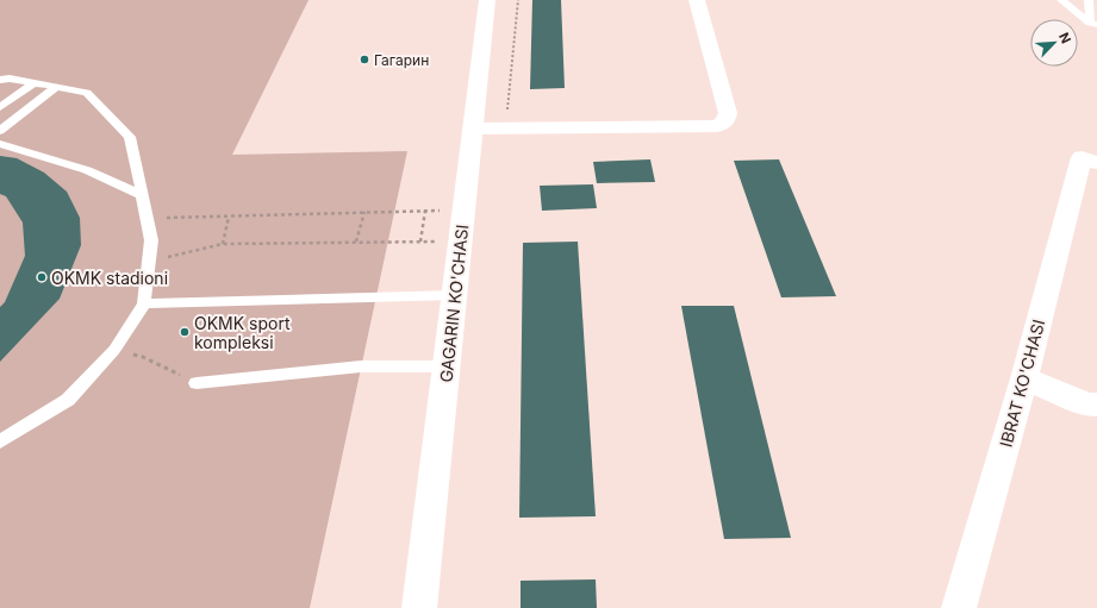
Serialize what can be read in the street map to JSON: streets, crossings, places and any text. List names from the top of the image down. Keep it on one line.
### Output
{"streets":{"street":["GAGARIN KO'CHASI","IBRAT KO'CHASI"]},"places":["Гагарин","OKMK stadioni","OKMK sport kompleksi"],"north":"top right"}
